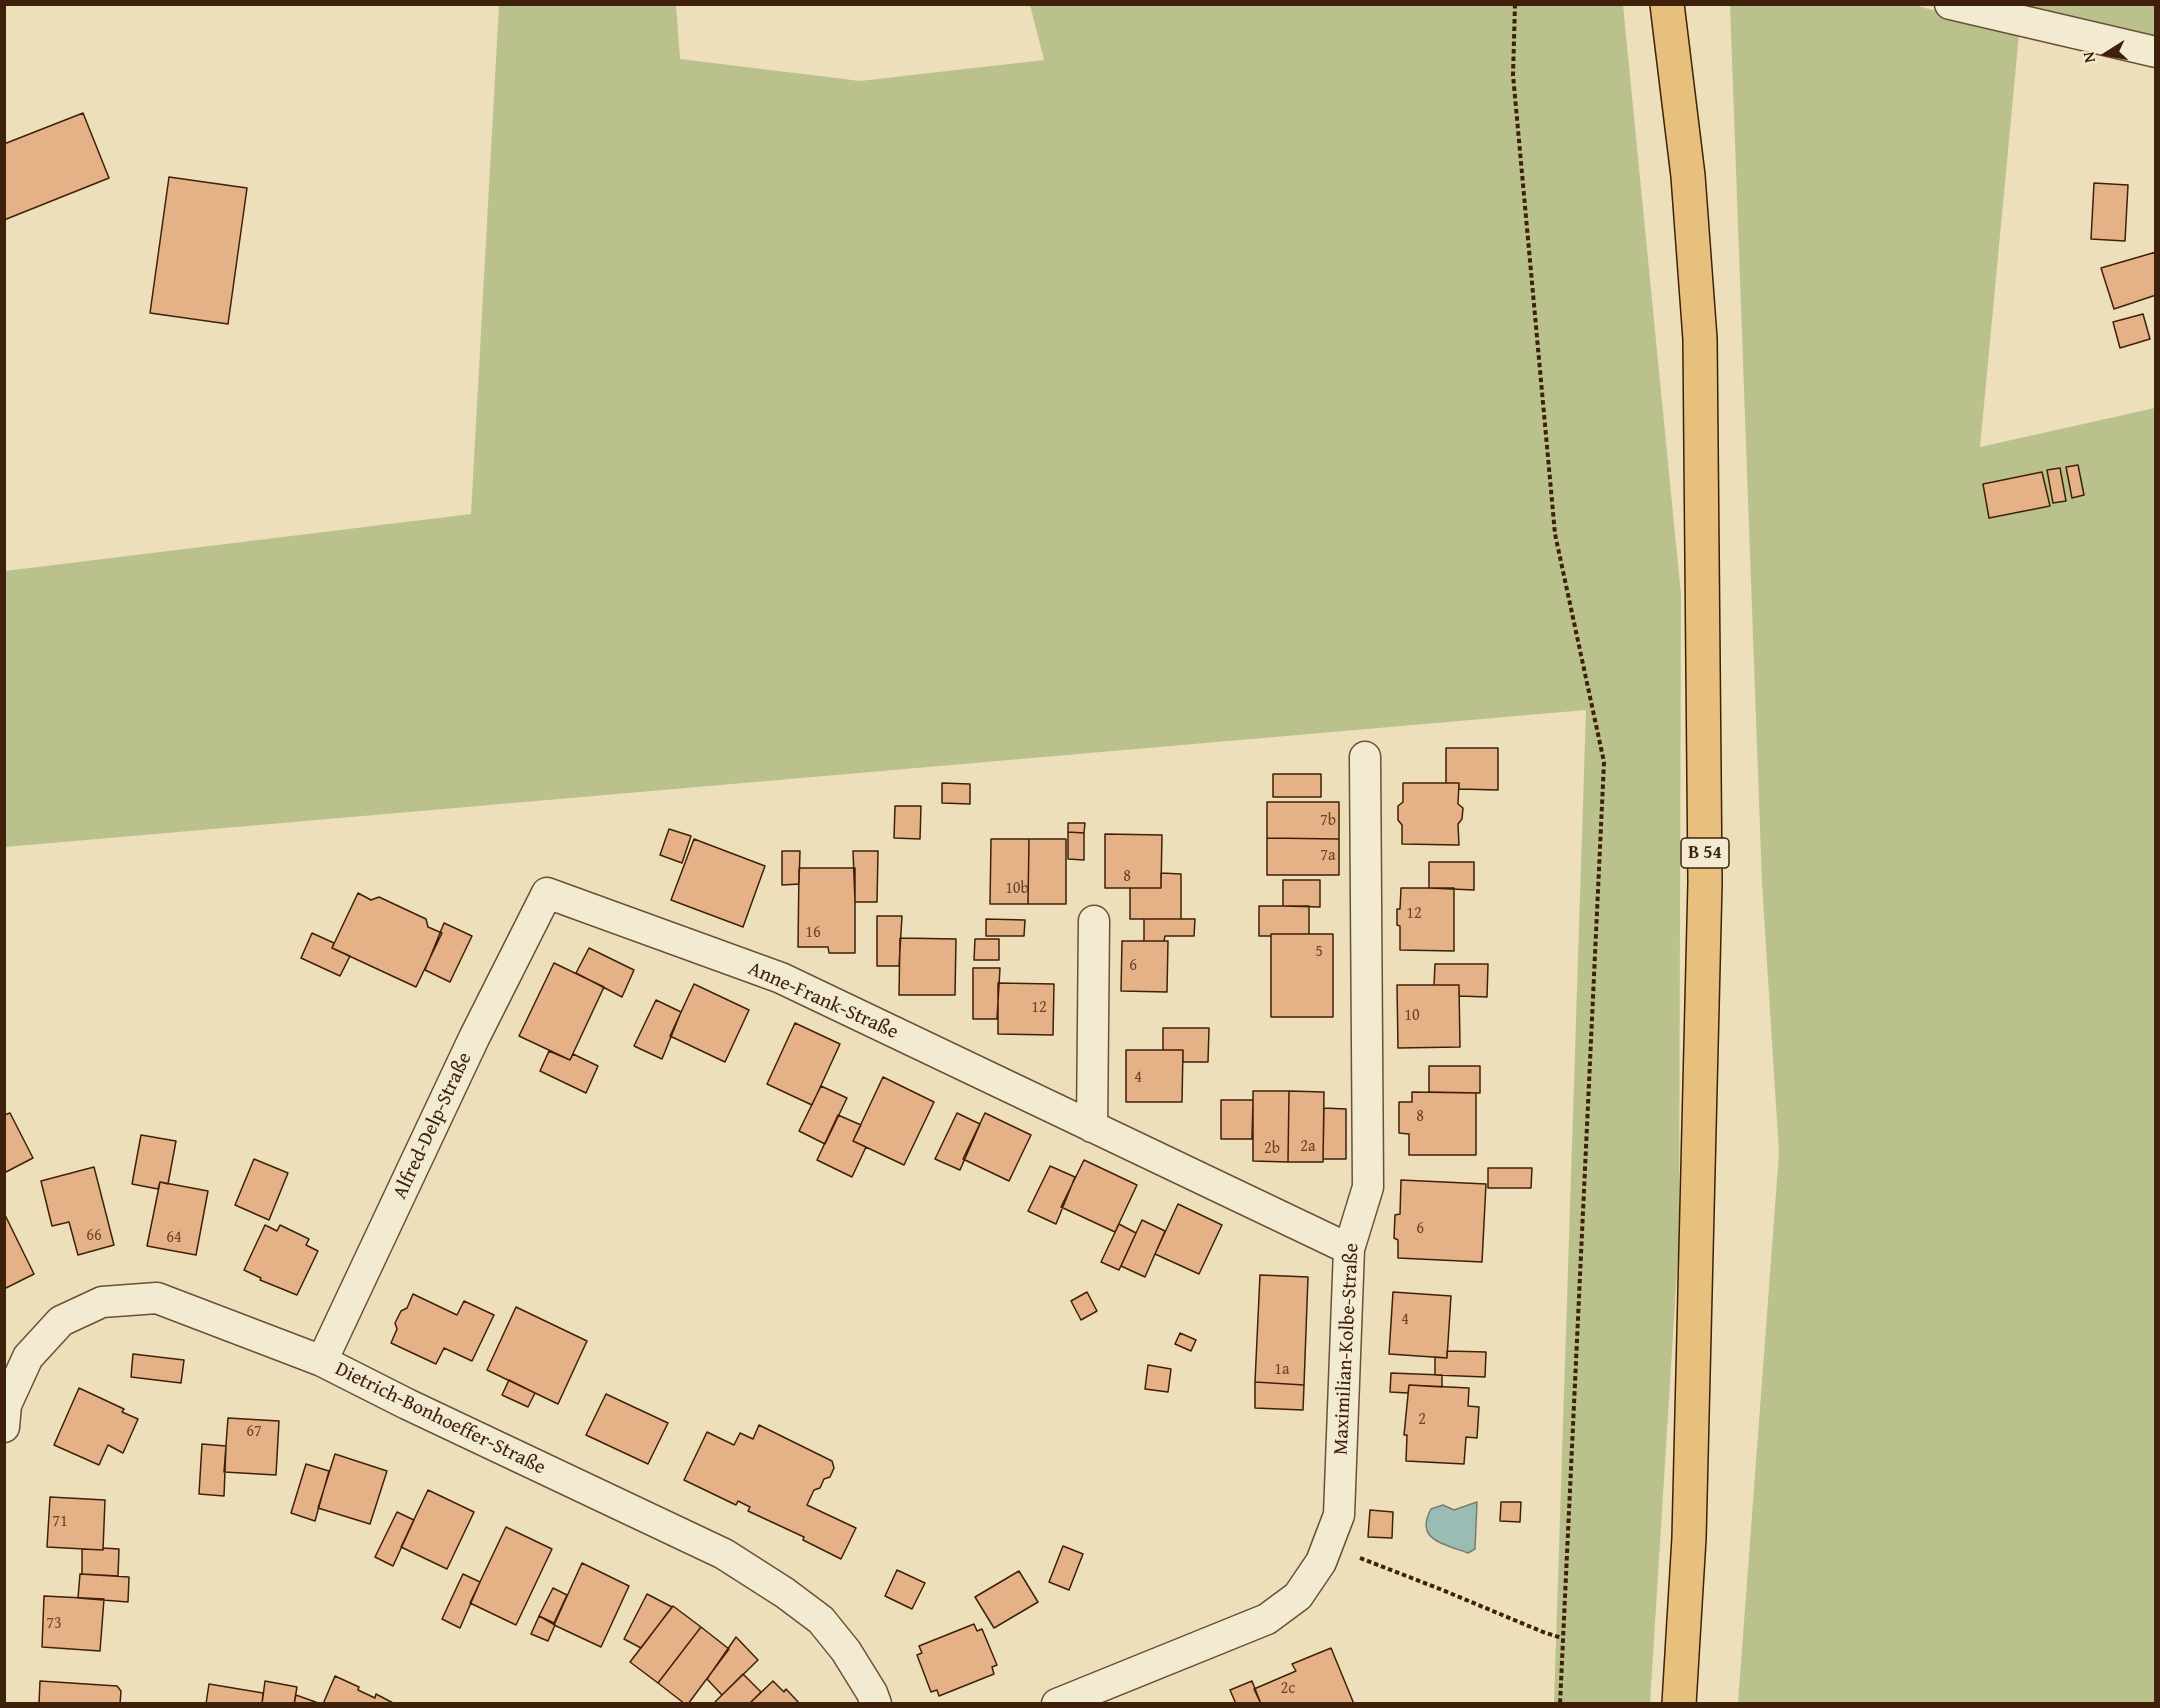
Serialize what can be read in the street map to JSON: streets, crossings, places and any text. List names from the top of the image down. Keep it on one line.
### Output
{"streets":{"highway":["B 54"],"street":["Anne-Frank-Straße","Alfred-Delp-Straße","Maximilian-Kolbe-Straße","Dietrich-Bonhoeffer-Straße"]},"crossings":[["Anne-Frank-Straße","Alfred-Delp-Straße"],["Anne-Frank-Straße","Maximilian-Kolbe-Straße"],["Alfred-Delp-Straße","Dietrich-Bonhoeffer-Straße"]],"house_numbers":["7b","7a","8","10b","12","16","5","6","12","10","4","8","2a","2b","6","66","64","4","1a","2","67","71","73","2c"],"north":"left"}
